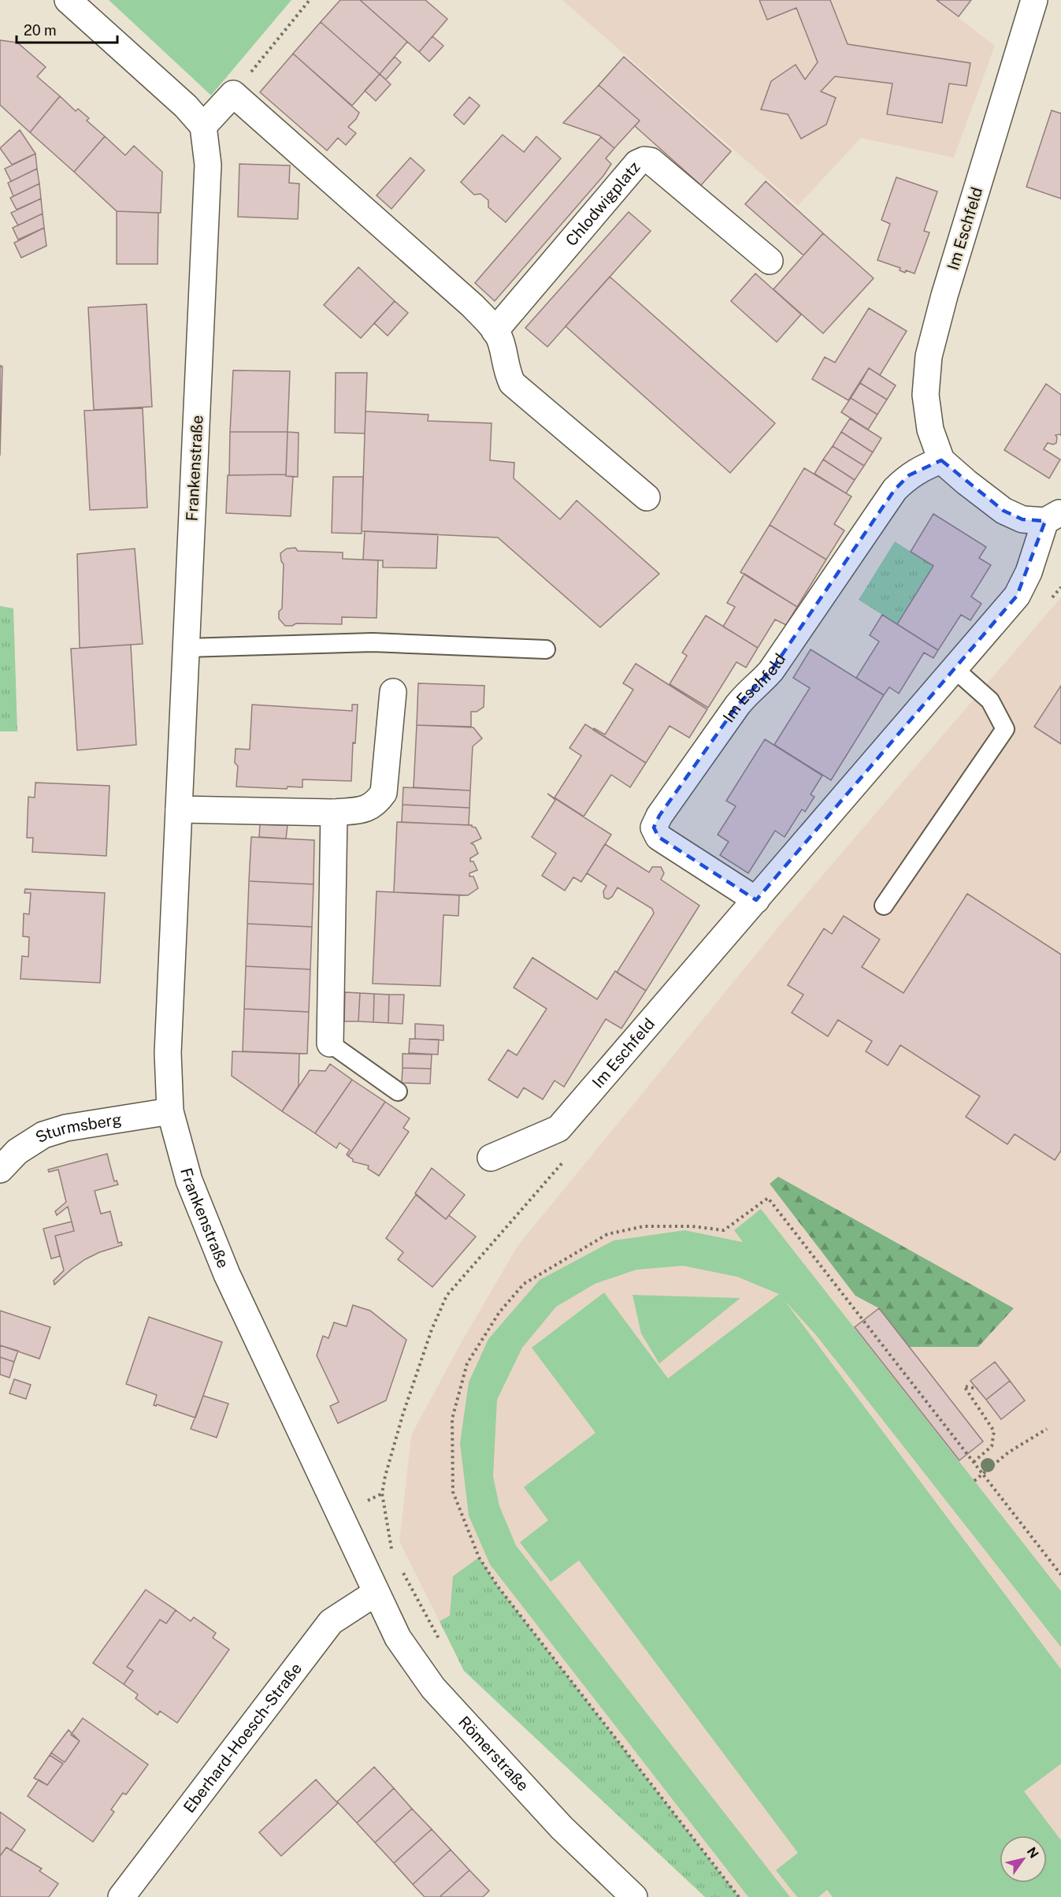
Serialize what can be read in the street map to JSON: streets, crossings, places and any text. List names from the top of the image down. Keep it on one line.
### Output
{"streets":{"street":["Chlodwigplatz","Im Eschfeld","Frankenstraße","Sturmsberg","Eberhard-Hoesch-Straße","Römerstraße"]},"crossings":[["Frankenstraße","Sturmsberg"],["Frankenstraße","Eberhard-Hoesch-Straße"],["Frankenstraße","Römerstraße"],["Eberhard-Hoesch-Straße","Römerstraße"]],"scale_bar":"20 m","north":"top right"}
